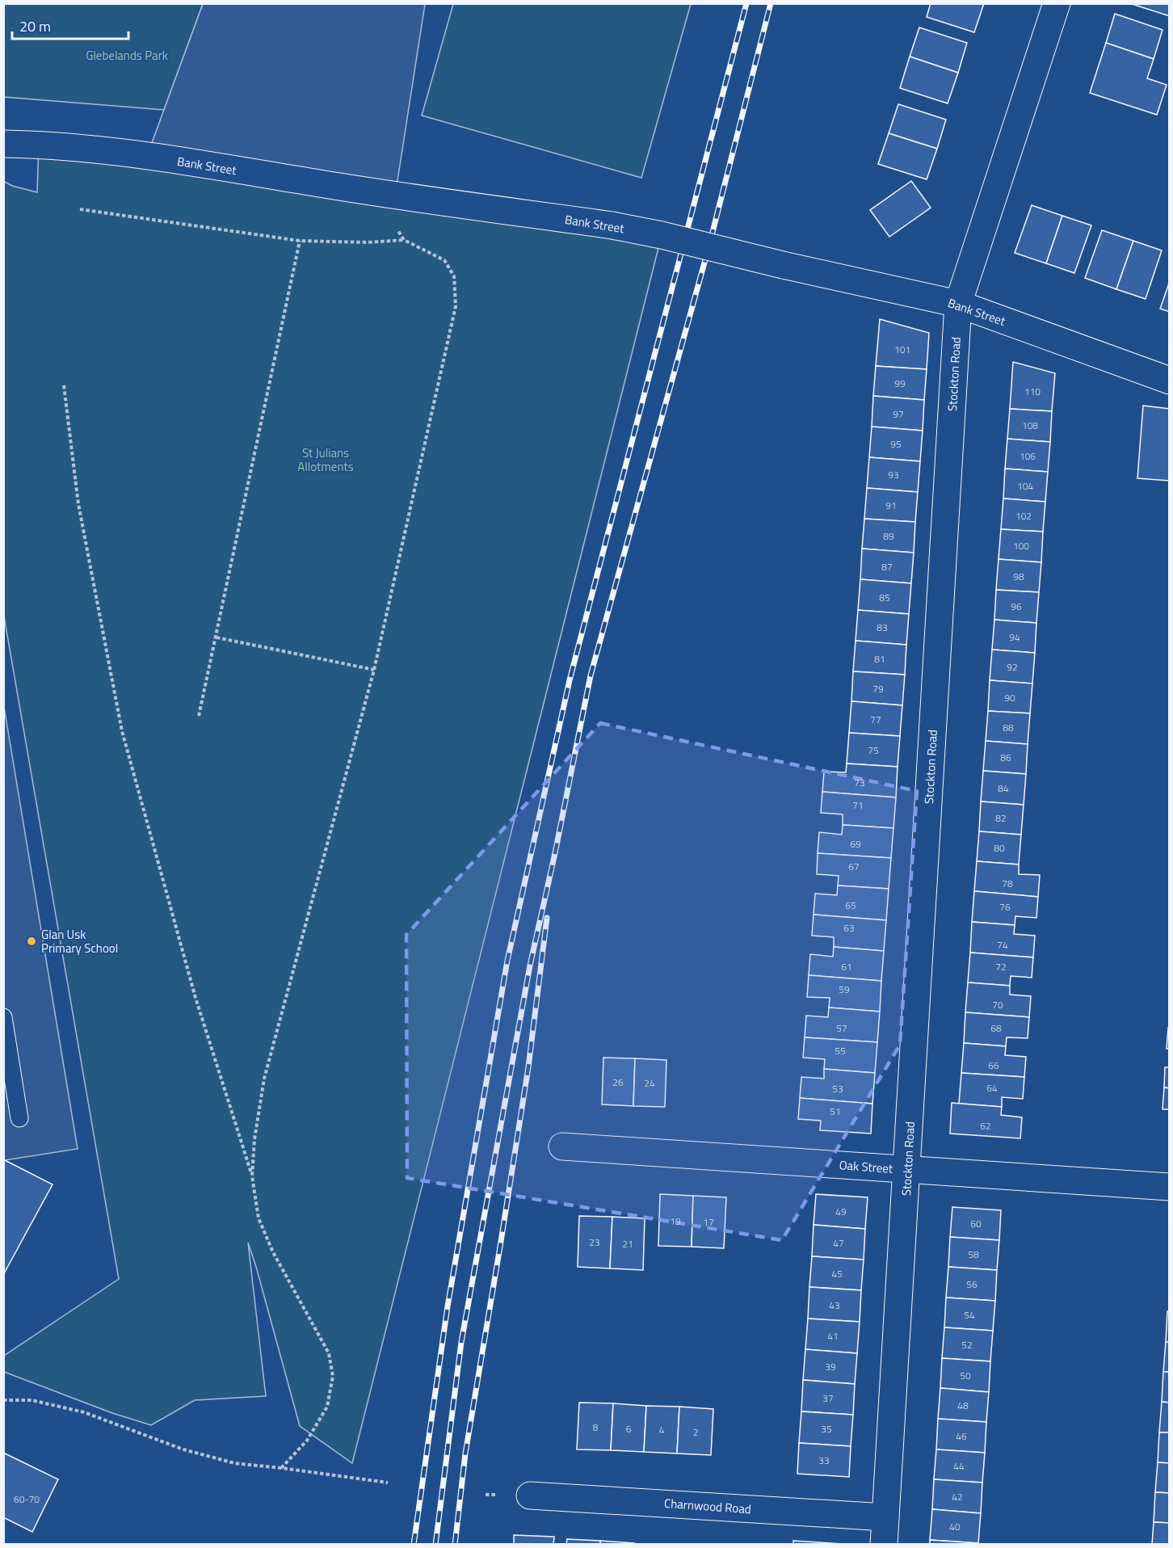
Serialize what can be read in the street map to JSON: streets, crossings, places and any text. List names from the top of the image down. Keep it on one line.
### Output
{"streets":{"street":["Bank Street","Stockton Road","Oak Street","Charnwood Road"]},"crossings":[["Bank Street","Stockton Road"],["Stockton Road","Oak Street"],["Stockton Road","Charnwood Road"]],"parks":["Glebelands Park","St Julians Allotments"],"places":["Glan Usk Primary School"],"house_numbers":["101","99","110","97","108","95","106","93","104","91","102","89","100","87","98","85","96","83","94","81","92","79","90","77","88","75","86","73","84","71","82","69","80","67","78","65","76","63","74","61","72","59","70","57","68","55","66","26","24","64","53","51","62","49","19","17","60","23","47","21","58","45","56","43","54","41","52","39","50","37","48","8","6","35","4","2","46","33","44","42","60-70","40"],"scale_bar":"20 m"}
